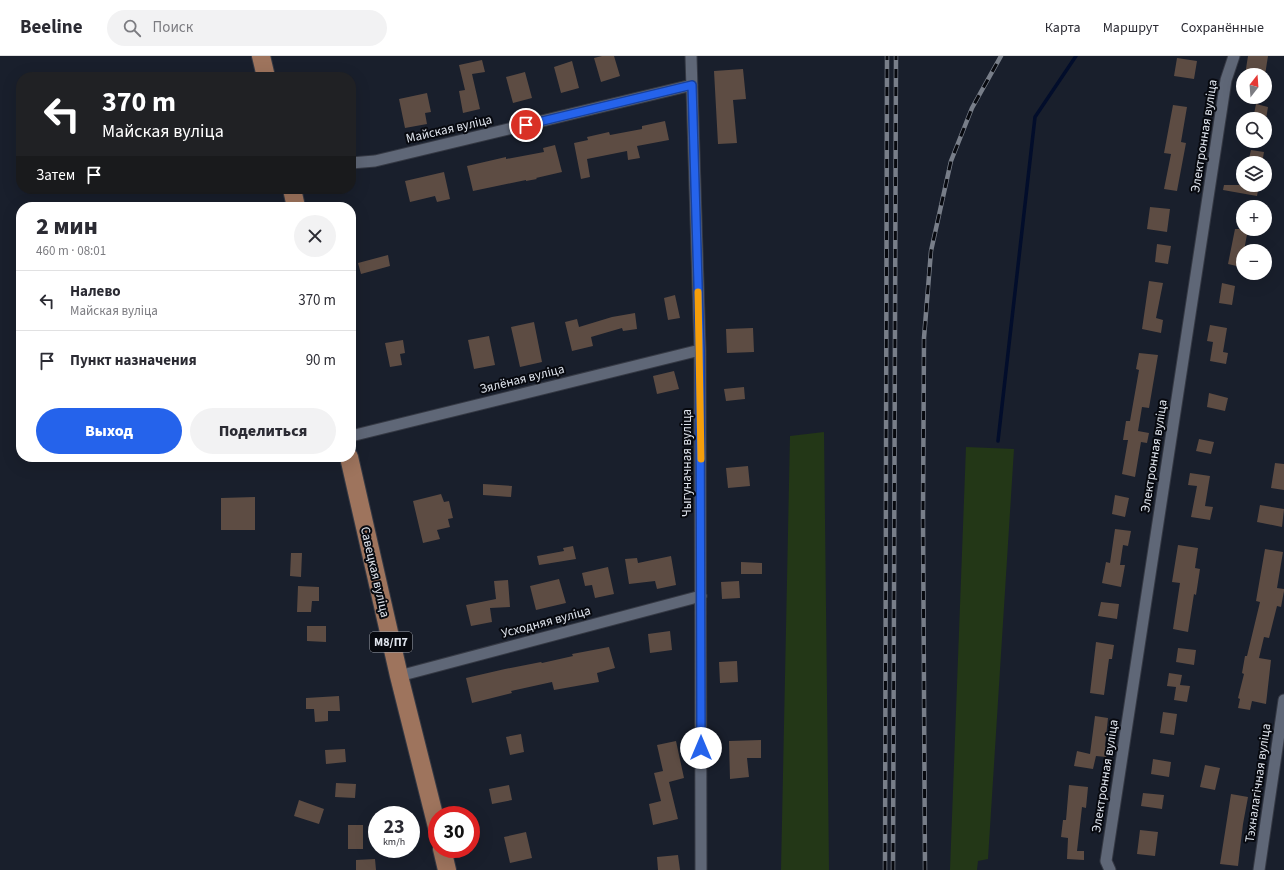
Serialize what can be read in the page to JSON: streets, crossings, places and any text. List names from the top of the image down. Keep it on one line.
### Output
{"streets":{"main road":["Савецкая вуліца","М8/П7"],"street":["Майская вуліца","Электронная вуліца","Зялёная вуліца","Чыгуначная вуліца","Усходняя вуліца","Тэхналагічная вуліца"]},"crossings":[["Майская вуліца","Чыгуначная вуліца"],["Зялёная вуліца","Чыгуначная вуліца"],["Чыгуначная вуліца","Усходняя вуліца"],["Савецкая вуліца","Усходняя вуліца"]],"north":"top","page":{"header":"Beeline","search":"Поиск","nav":["Карта","Маршрут","Сохранённые"],"map_buttons":["+","−"],"turn":["370 m","Майская вуліца"],"then":"Затем","heading":["2 мин","460 m · 08:01"],"list":[{"name":"Налево","note":"Майская вуліца","value":"370 m"},{"name":"Пункт назначения","value":"90 m"}],"buttons":["Выход","Поделиться"],"speed":"23 km/h","limit":"30"}}
